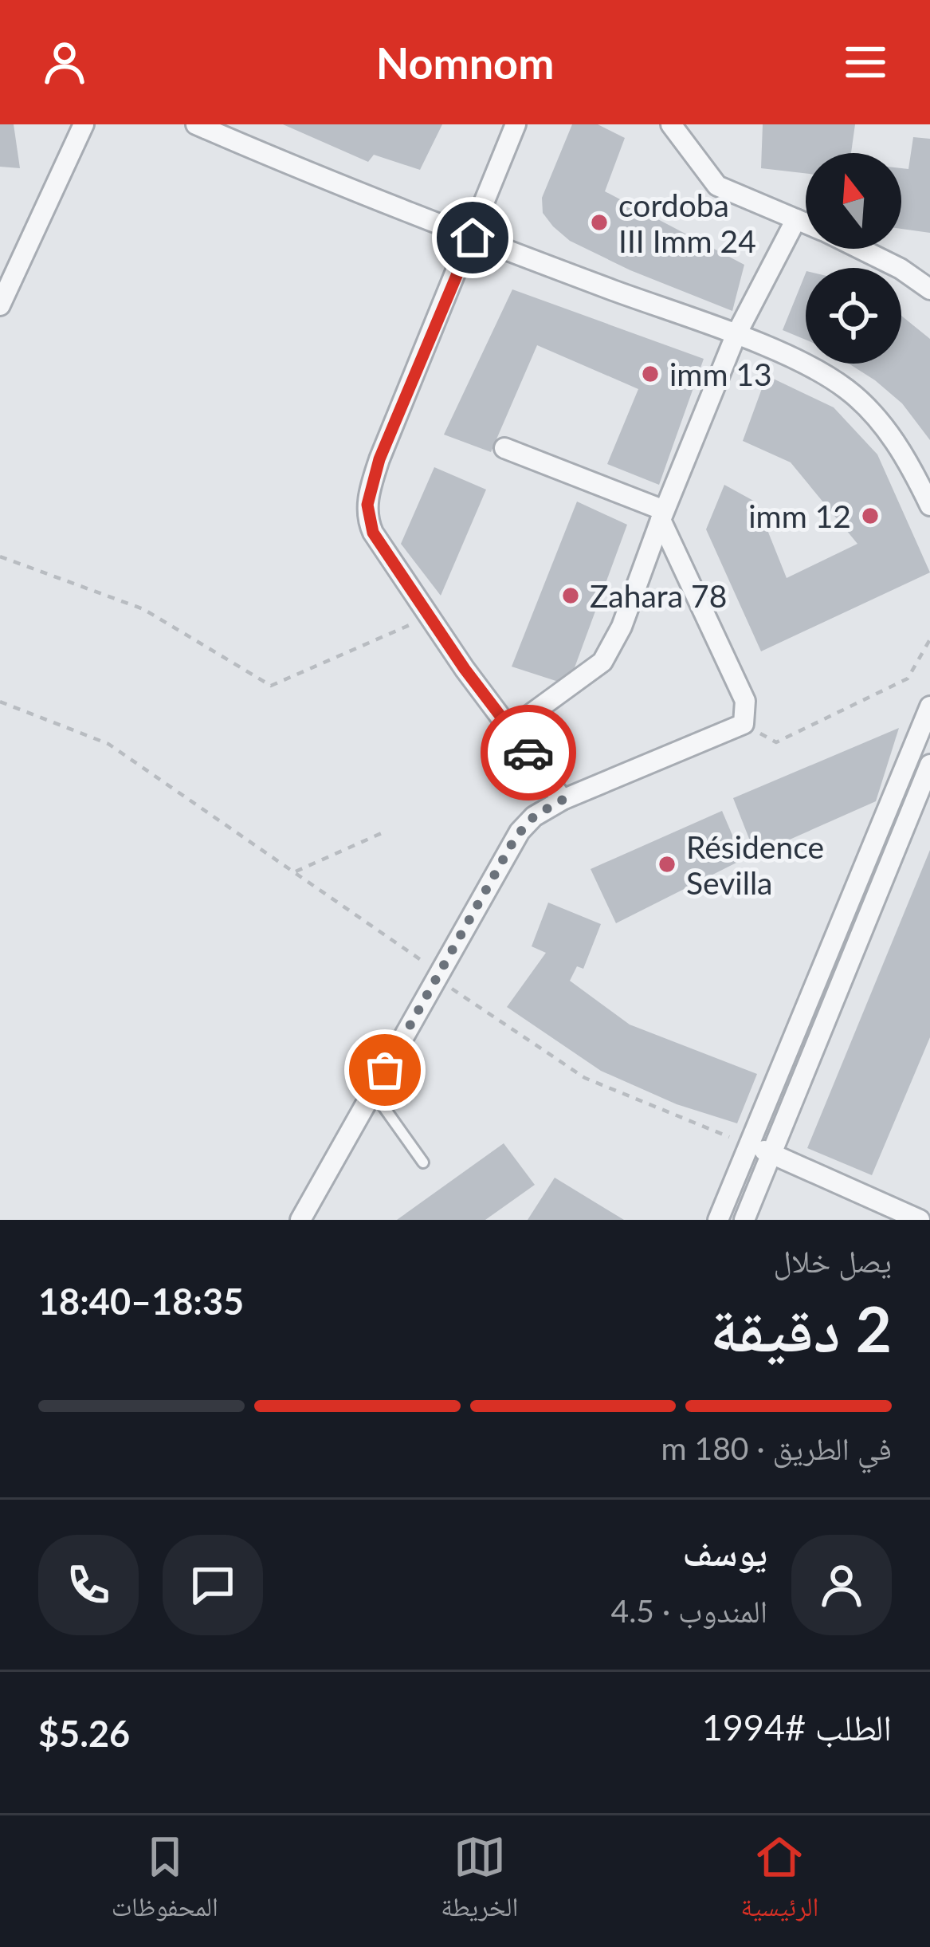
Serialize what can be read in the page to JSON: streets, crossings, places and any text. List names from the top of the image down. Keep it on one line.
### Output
{"places":["cordoba III Imm 24","imm 13","imm 12","Zahara 78","Résidence Sevilla"],"north":"top","page":{"header":"Nomnom","heading":["2 دقيقة","يصل خلال","18:35–18:40"],"panel":["يوسف","المندوب · 4.5","الطلب #1994","$5.26"],"bar":"في الطريق · 180 m","tabs":["الرئيسية","الخريطة","المحفوظات"]}}
